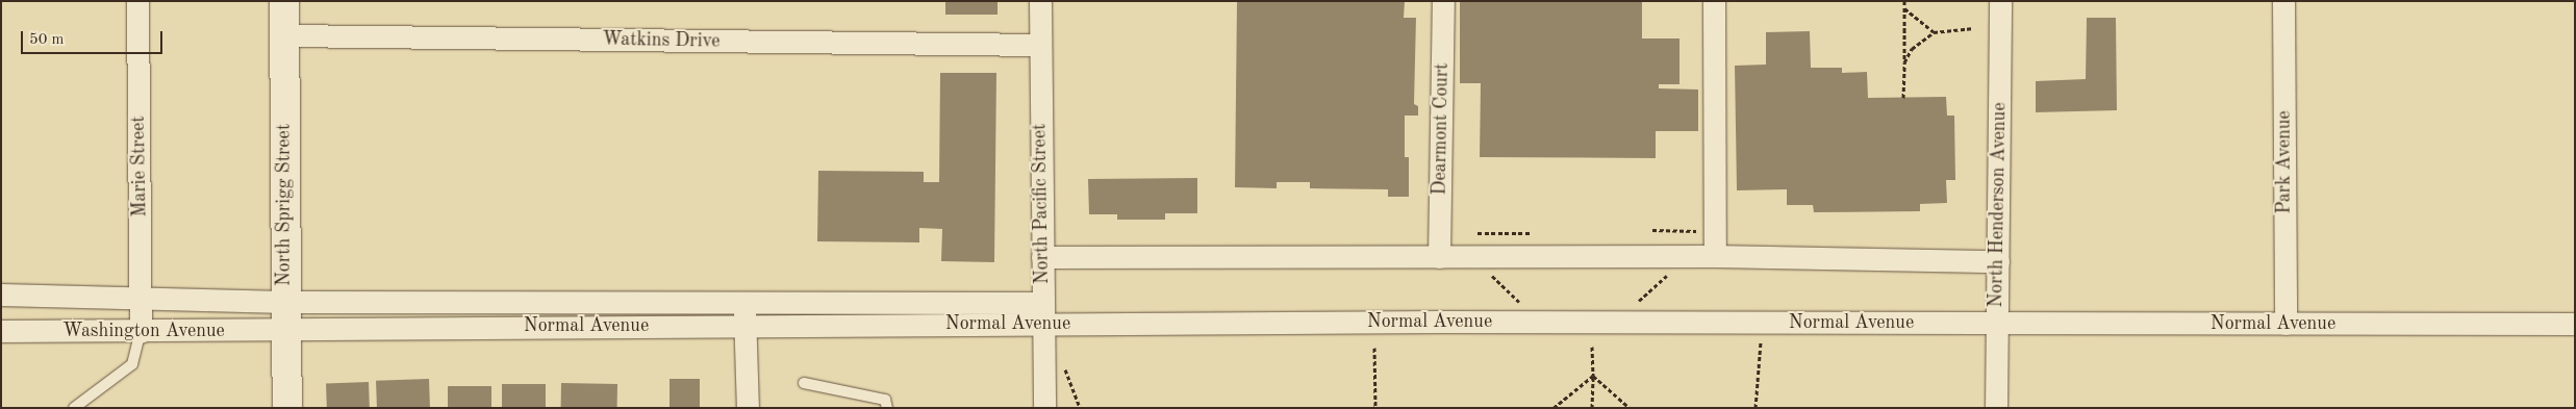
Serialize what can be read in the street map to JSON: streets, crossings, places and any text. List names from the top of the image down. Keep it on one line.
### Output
{"streets":{"main road":["North Sprigg Street"],"street":["Watkins Drive","Dearmont Court","Park Avenue","Marie Street","North Pacific Street","North Henderson Avenue","Normal Avenue","Washington Avenue"]},"crossings":[["Watkins Drive","North Pacific Street"],["Watkins Drive","North Sprigg Street"],["Park Avenue","Normal Avenue"],["Marie Street","Washington Avenue"],["North Pacific Street","Normal Avenue"],["North Sprigg Street","Normal Avenue"],["North Sprigg Street","Washington Avenue"],["North Henderson Avenue","Normal Avenue"],["Normal Avenue","Washington Avenue"]],"scale_bar":"50 m"}
